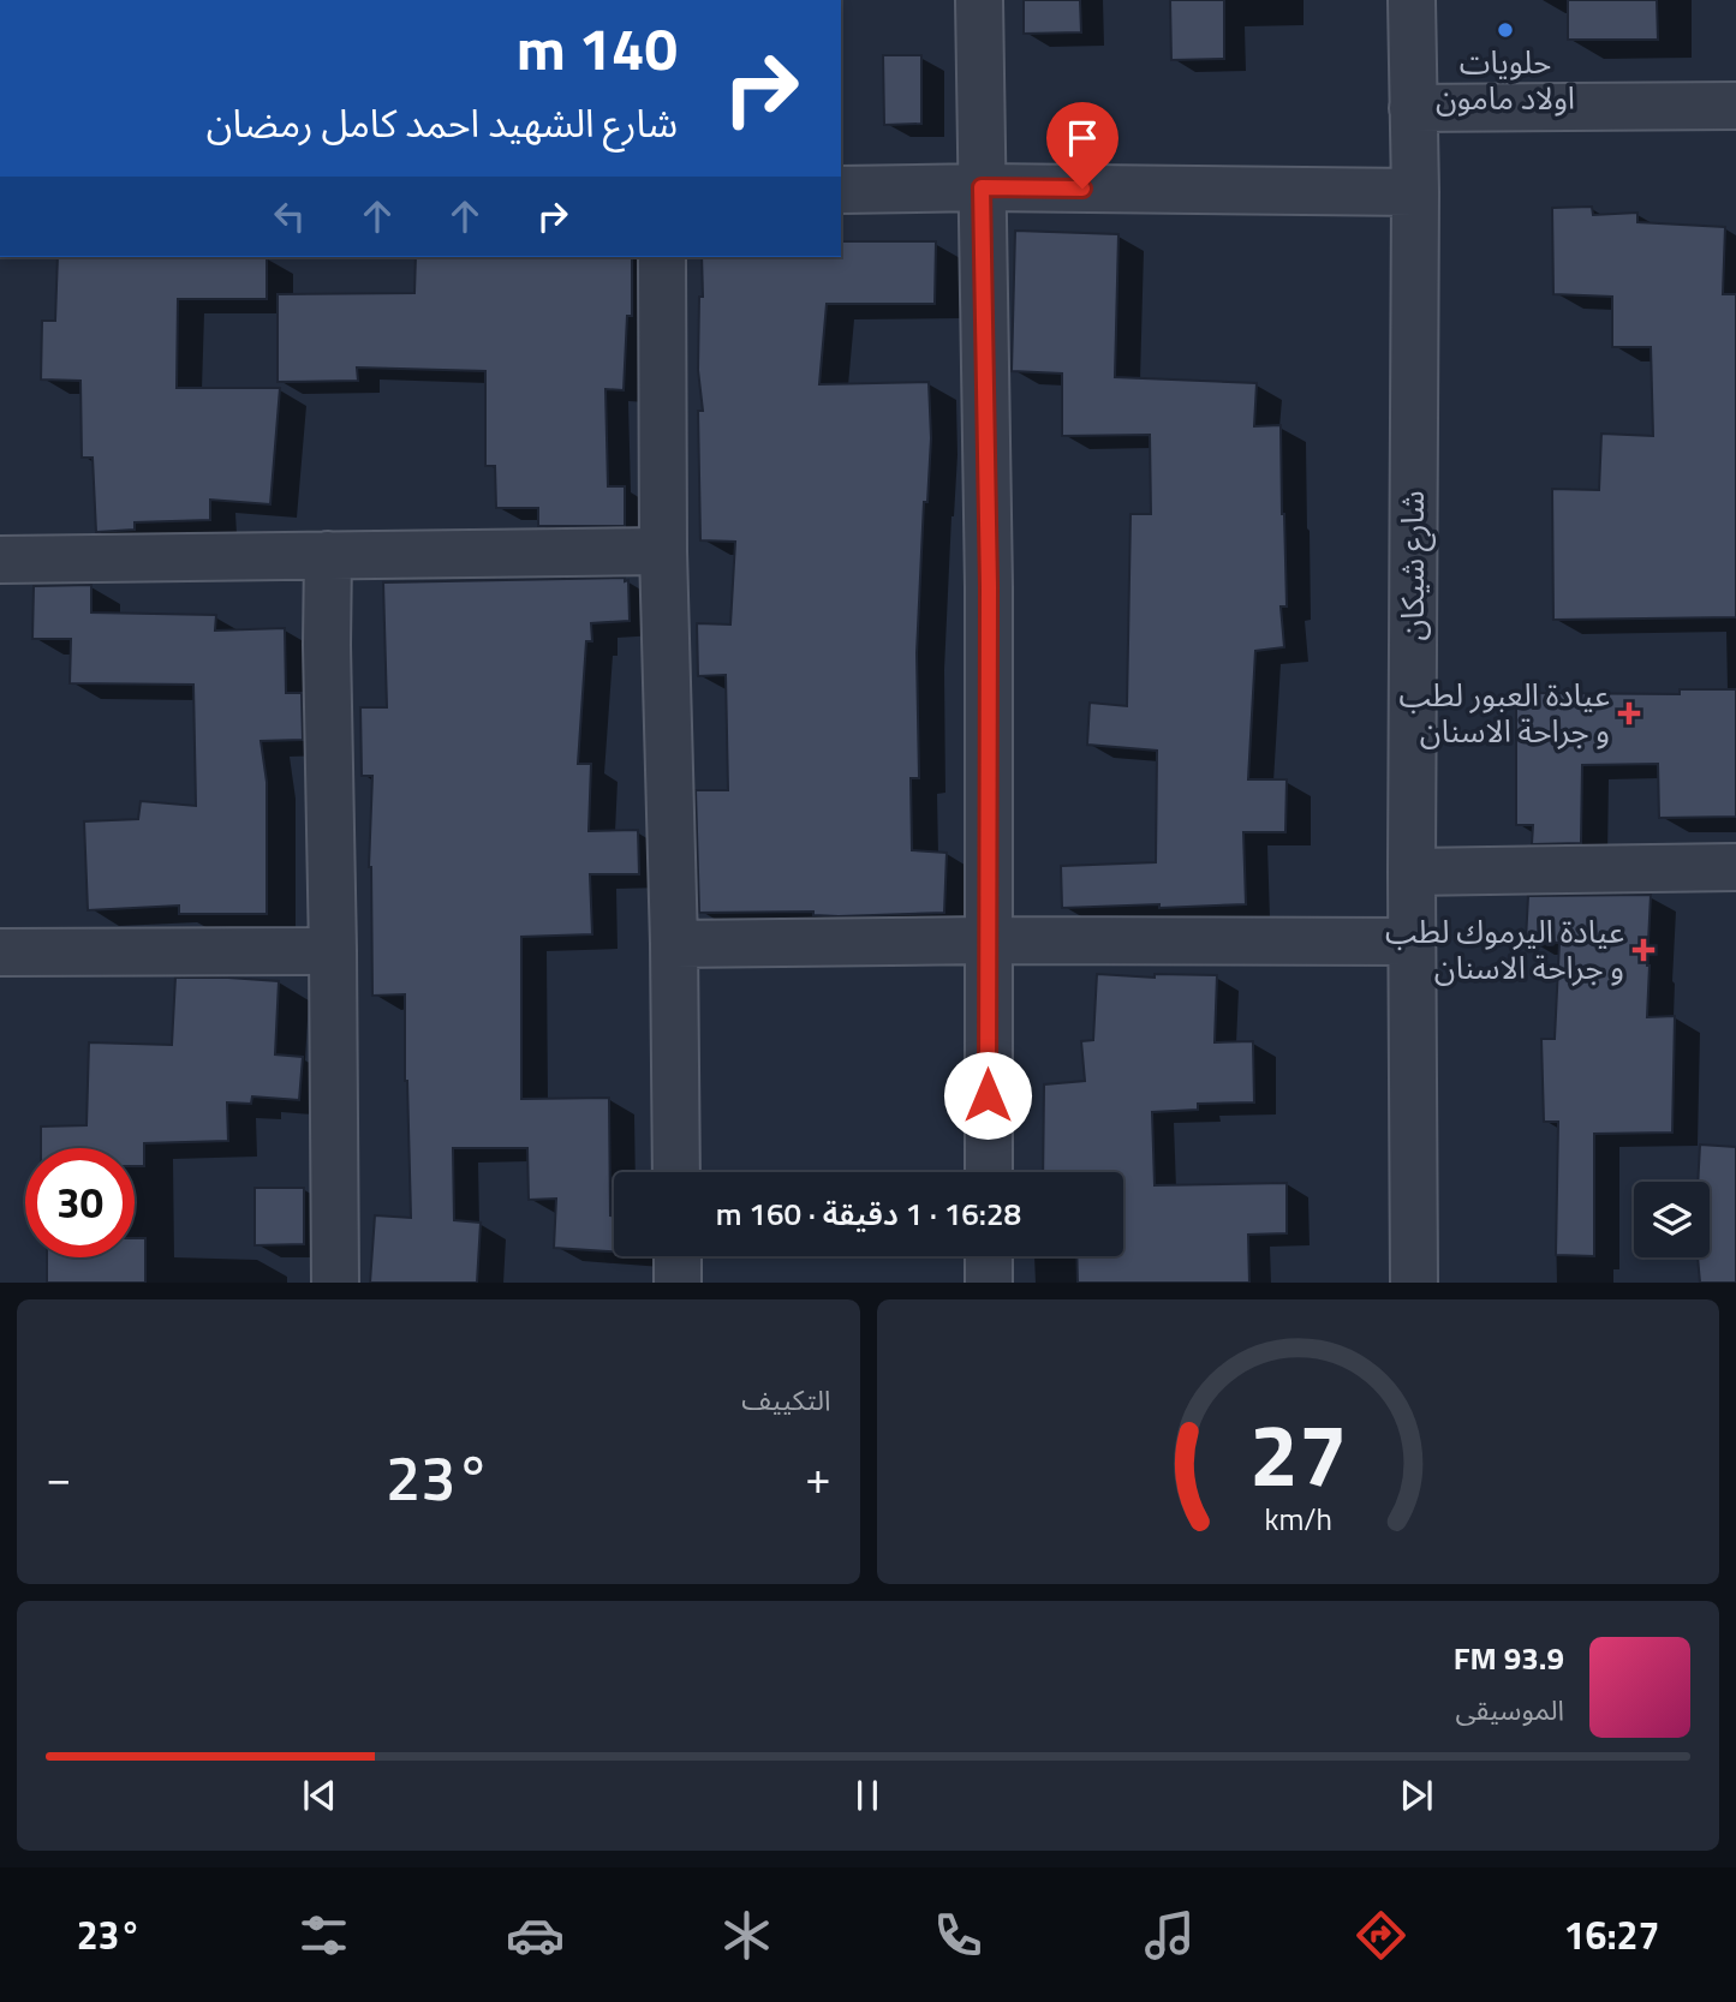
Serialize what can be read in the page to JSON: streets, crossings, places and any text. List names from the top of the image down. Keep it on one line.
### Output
{"streets":{"street":["شارع شيكان"]},"places":{"other":["حلويات اولاد مامون"],"health":["عيادة العبور لطب و جراحة الاسنان","عيادة اليرموك لطب و جراحة الاسنان"]},"page":{"turn":["140 m","شارع الشهيد احمد كامل رمضان"],"limit":"30","trip":"16:28 · 1 دقيقة · 160 m","tile":"التكييف","heat":["−","23°","+"],"song":["93.9 FM","الموسيقى"],"tabs":["16:27","23°"],"gauge":["27","km/h"]}}
